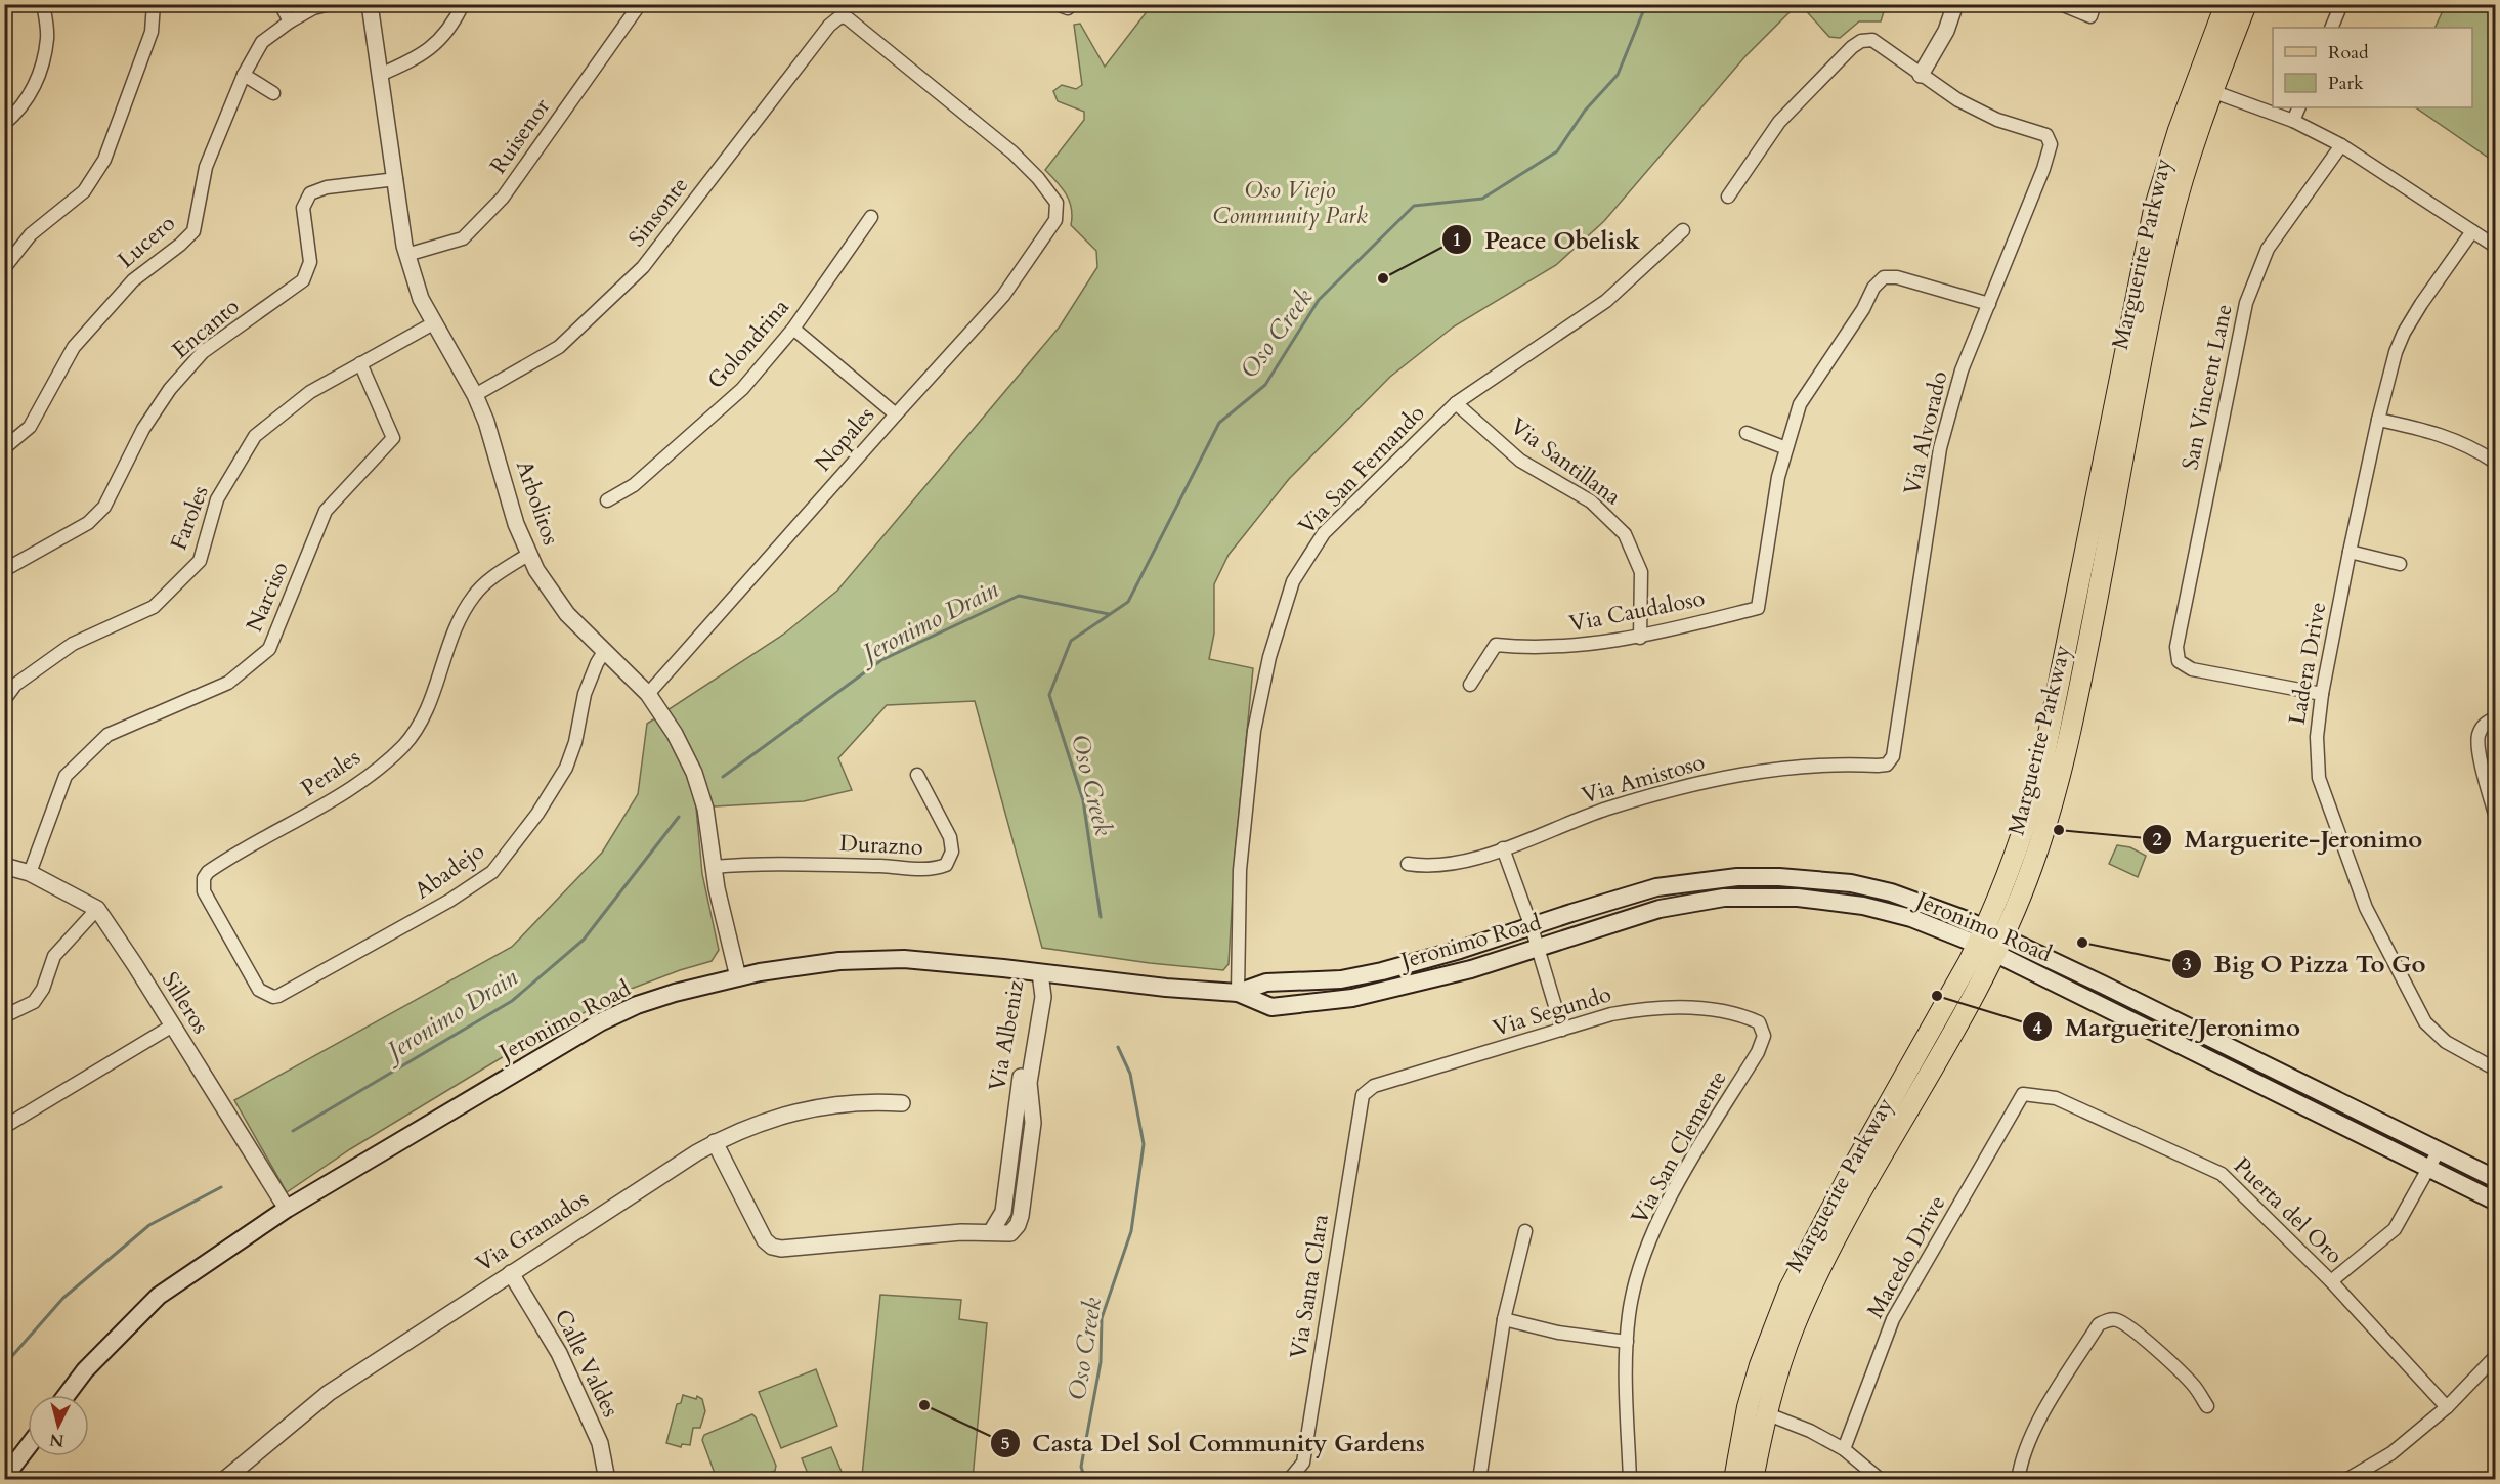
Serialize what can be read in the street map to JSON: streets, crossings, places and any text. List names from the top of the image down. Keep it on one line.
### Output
{"streets":{"main road":["Marguerite Parkway","Jeronimo Road"],"street":["Ruisenor","Sinsonte","Lucero","Encanto","Golondrina","San Vincent Lane","Via Alvorado","Nopales","Via Santillana","Via San Fernando","Arbolitos","Faroles","Narciso","Via Caudaloso","Ladera Drive","Perales","Via Amistoso","Durazno","Abadejo","Silleros","Via Segundo","Via Albeniz","Via San Clemente","Puerta del Oro","Via Granados","Macedo Drive","Via Santa Clara","Calle Valdes"]},"crossings":[["Ruisenor","Arbolitos"],["Sinsonte","Nopales"],["Sinsonte","Arbolitos"],["Marguerite Parkway","Jeronimo Road"],["Encanto","Arbolitos"],["San Vincent Lane","Ladera Drive"],["Via Alvorado","Via Amistoso"],["Nopales","Arbolitos"],["Via Santillana","Via San Fernando"],["Via Santillana","Via Caudaloso"],["Via San Fernando","Jeronimo Road"],["Arbolitos","Faroles"],["Arbolitos","Perales"],["Arbolitos","Durazno"],["Arbolitos","Abadejo"],["Arbolitos","Jeronimo Road"],["Faroles","Narciso"],["Narciso","Silleros"],["Perales","Abadejo"],["Jeronimo Road","Silleros"],["Jeronimo Road","Via Albeniz"],["Via Segundo","Via San Clemente"],["Via Segundo","Via Santa Clara"],["Via Albeniz","Via Granados"],["Puerta del Oro","Macedo Drive"],["Via Granados","Calle Valdes"]],"water":["Oso Creek","Jeronimo Drain"],"parks":["Oso Viejo Community Park"],"places":["Peace Obelisk","Marguerite-Jeronimo","Big O Pizza To Go","Marguerite/Jeronimo","Casta Del Sol Community Gardens"],"legend":["Road","Park"],"north":"bottom"}
